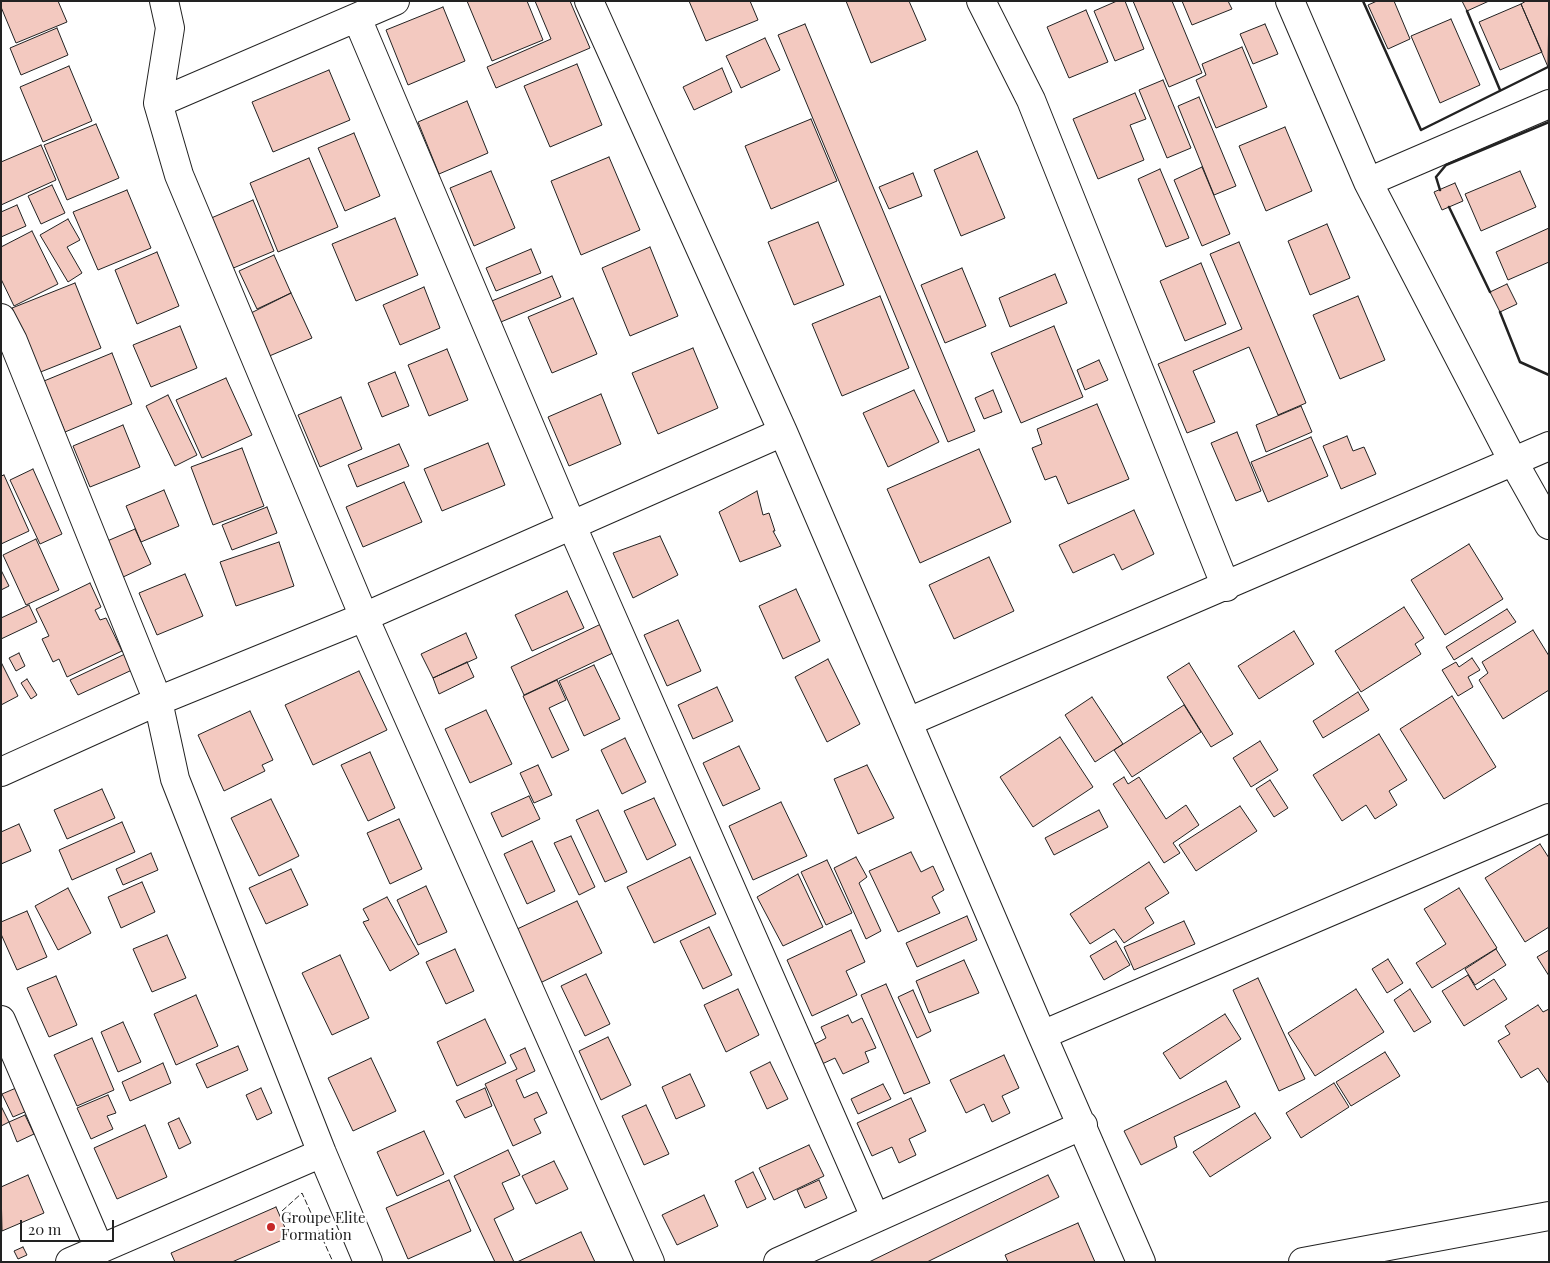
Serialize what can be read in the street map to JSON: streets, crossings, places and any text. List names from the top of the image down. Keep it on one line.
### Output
{"places":["Groupe Elite Formation"],"scale_bar":"20 m"}
